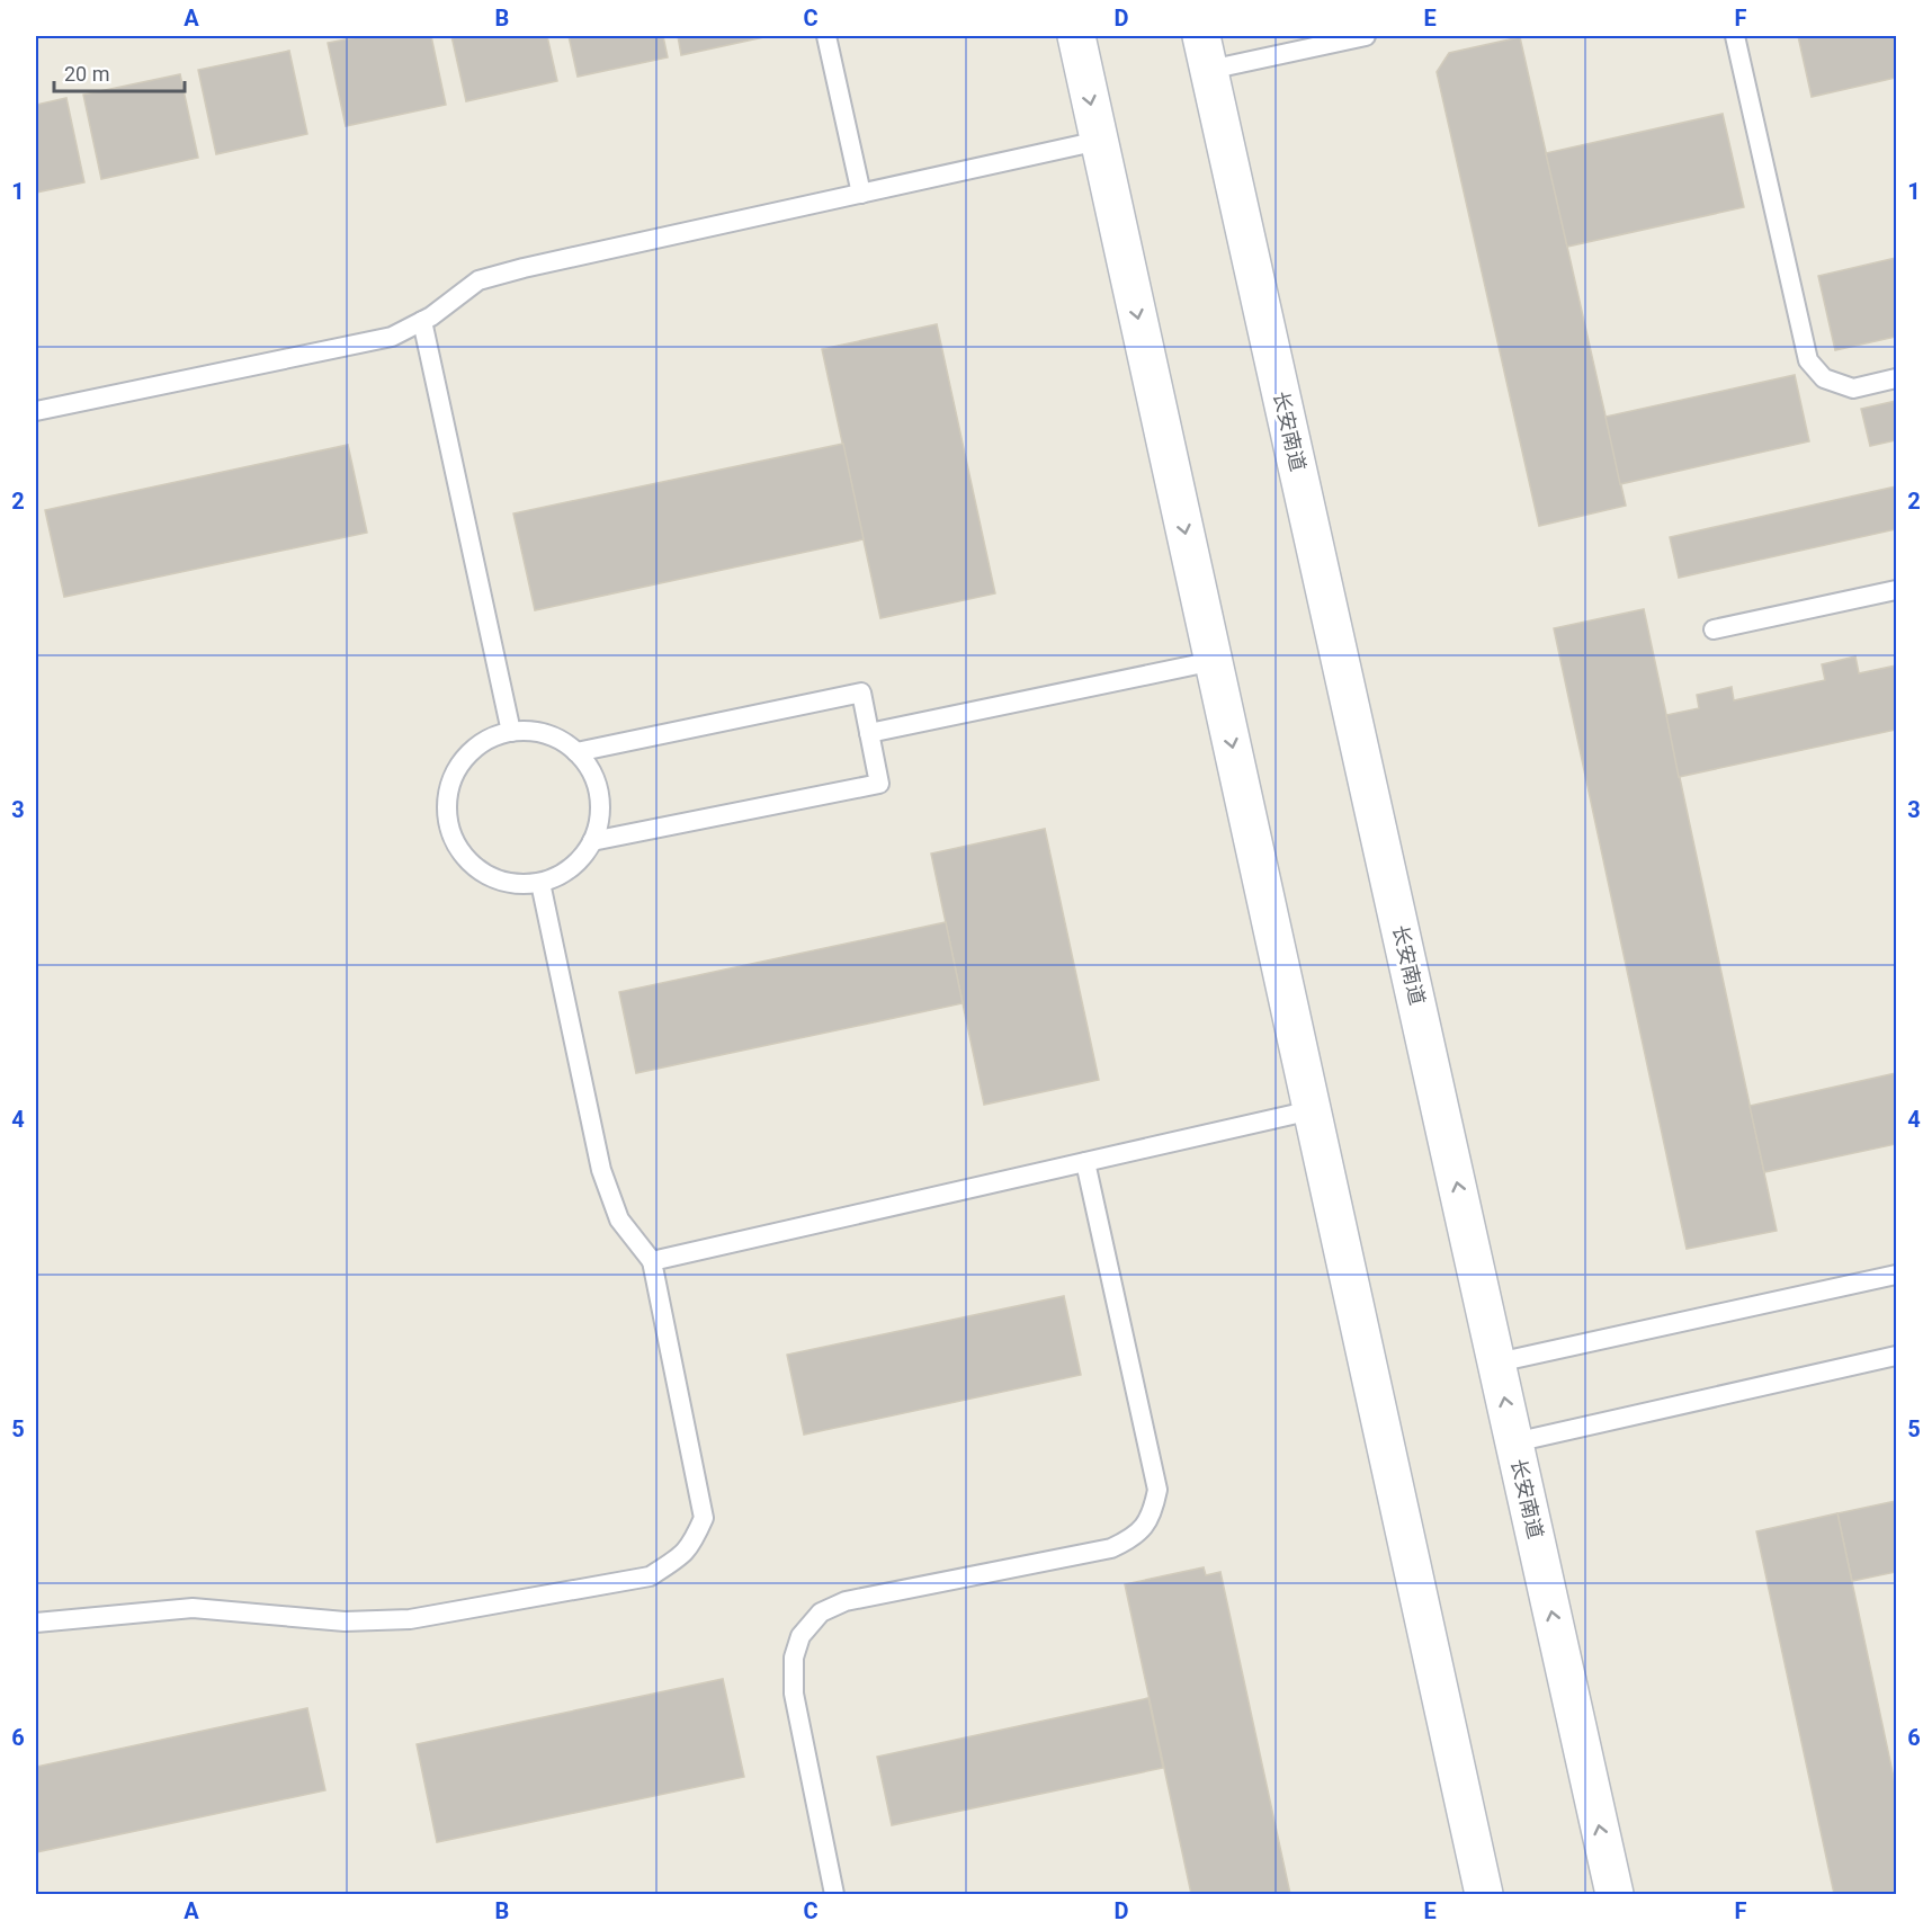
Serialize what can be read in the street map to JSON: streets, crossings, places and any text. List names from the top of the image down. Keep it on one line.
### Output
{"streets":{"main road":["长安南道"]},"scale_bar":"20 m","grid":{"columns":["A","B","C","D","E","F"],"rows":["1","2","3","4","5","6"]}}
